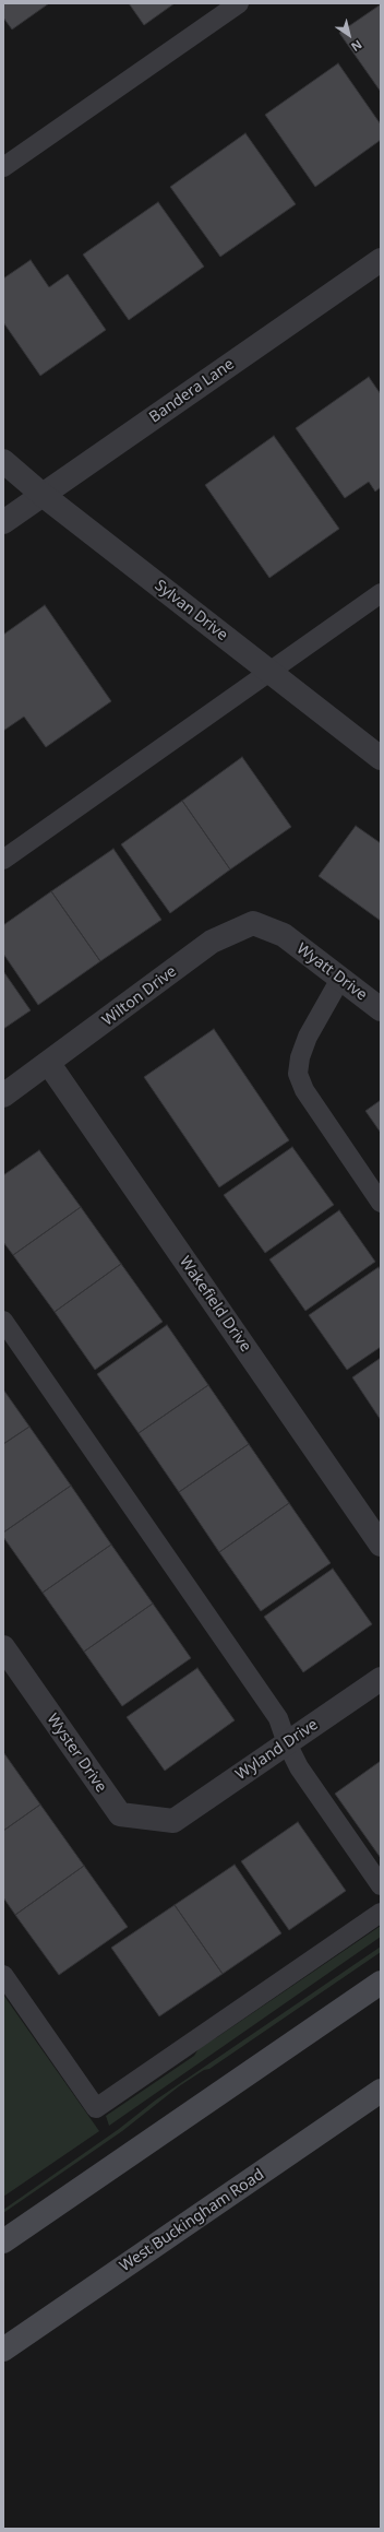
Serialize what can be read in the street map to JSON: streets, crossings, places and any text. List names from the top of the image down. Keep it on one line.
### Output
{"streets":{"main road":["West Buckingham Road"],"street":["Bandera Lane","Sylvan Drive","Wyatt Drive","Wilton Drive","Wakefield Drive","Wyland Drive","Wyster Drive"]},"crossings":[["Bandera Lane","Sylvan Drive"],["Wyatt Drive","Wilton Drive"],["Wilton Drive","Wakefield Drive"],["Wyland Drive","Wyster Drive"]],"north":"bottom right"}
